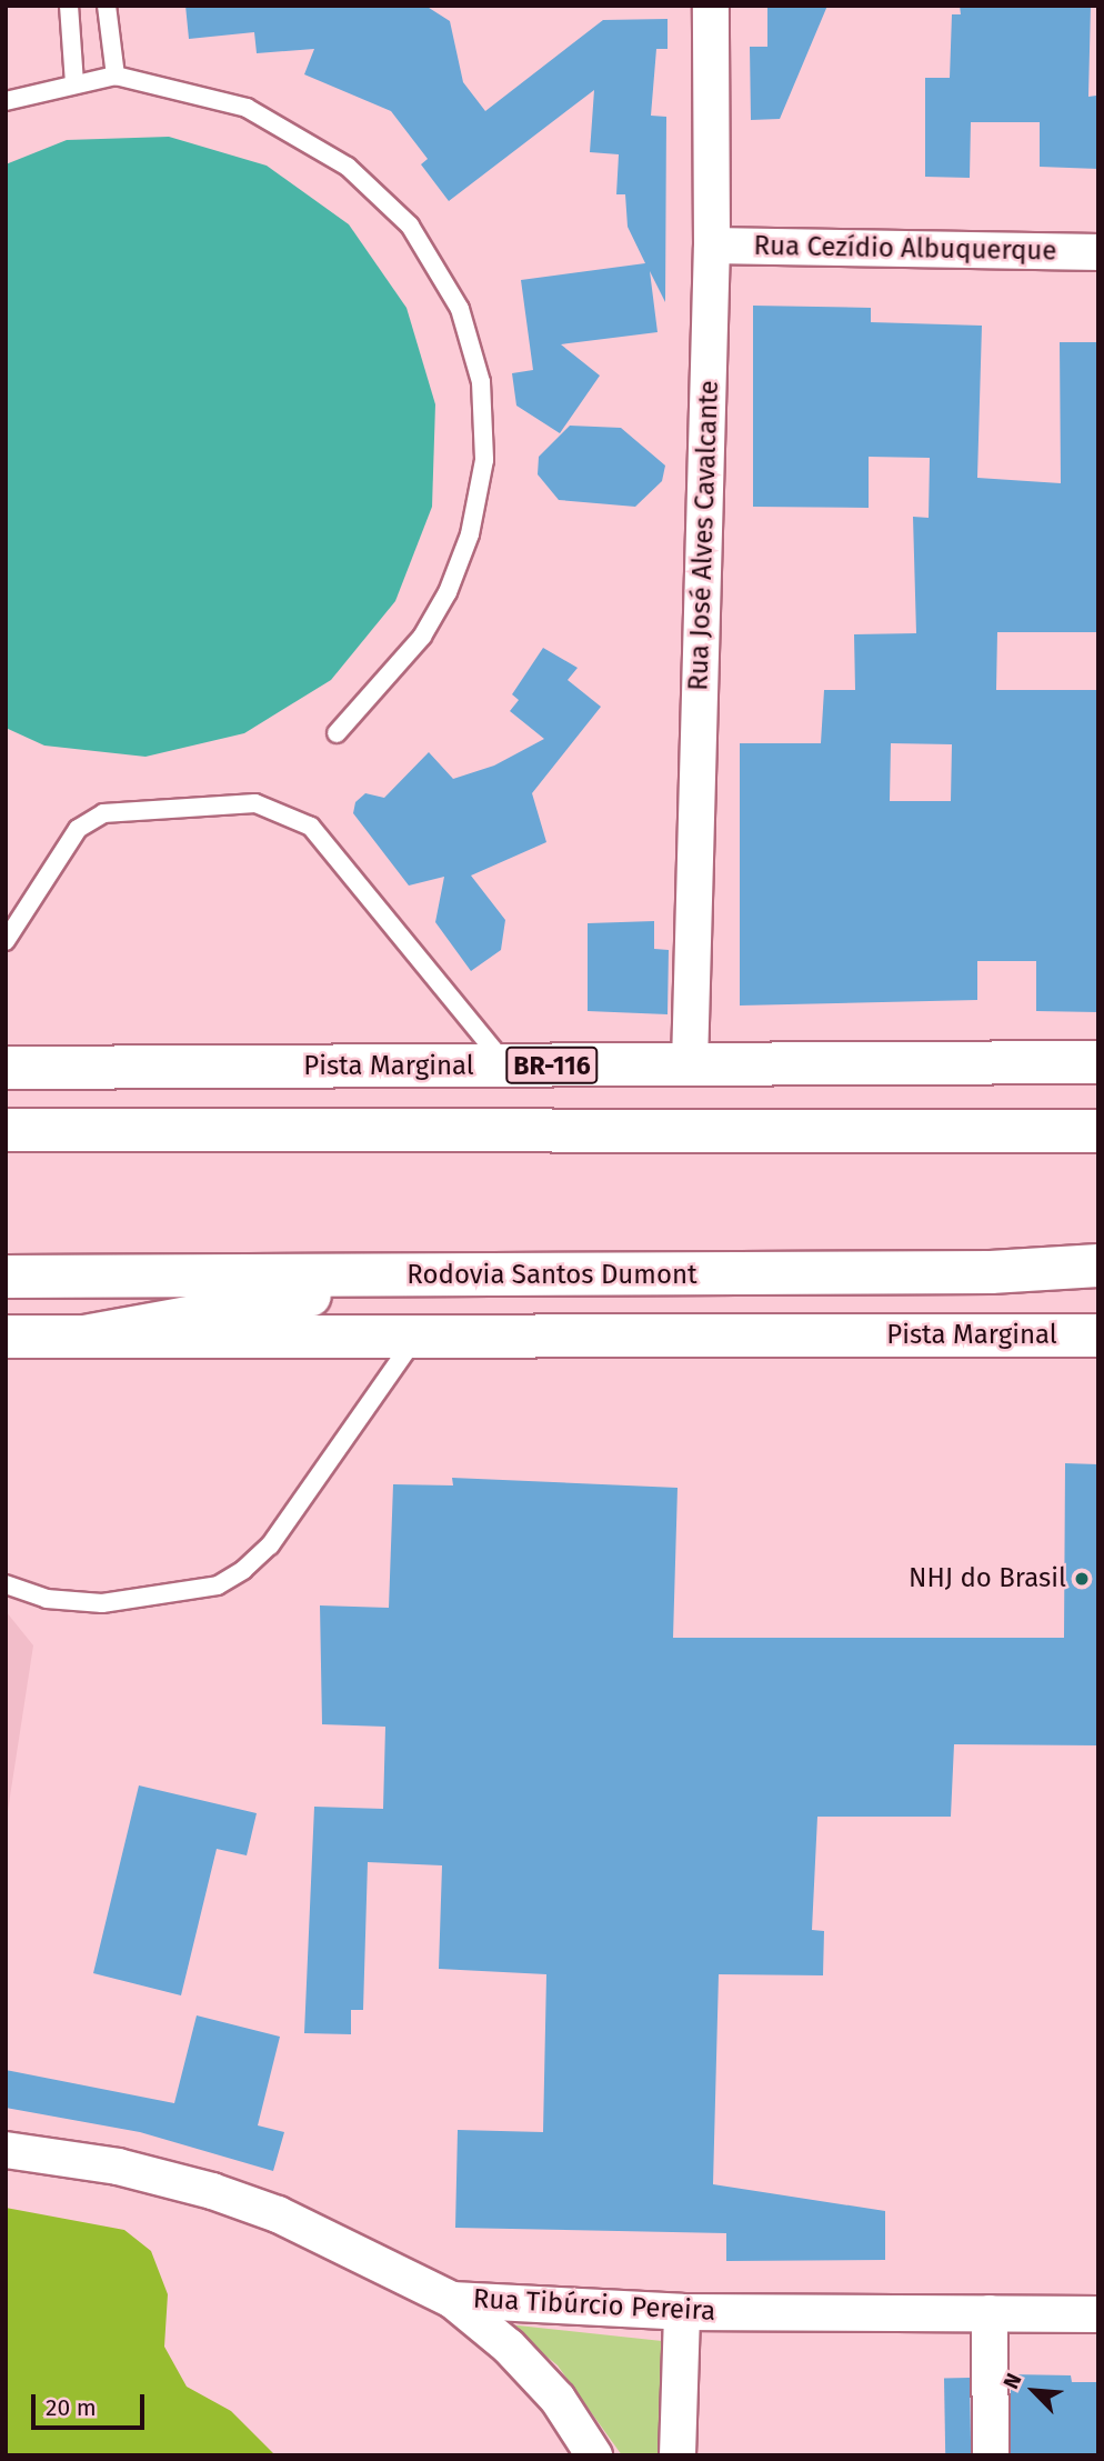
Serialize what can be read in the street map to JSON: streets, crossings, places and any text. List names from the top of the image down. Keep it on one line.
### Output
{"streets":{"main road":["BR-116","Pista Marginal","Rodovia Santos Dumont"],"street":["Rua Cezídio Albuquerque","Rua José Alves Cavalcante","Rua Tibúrcio Pereira"]},"crossings":[["Rua Cezídio Albuquerque","Rua José Alves Cavalcante"],["Rua José Alves Cavalcante","Pista Marginal"]],"places":["NHJ do Brasil"],"scale_bar":"20 m","north":"top left"}
